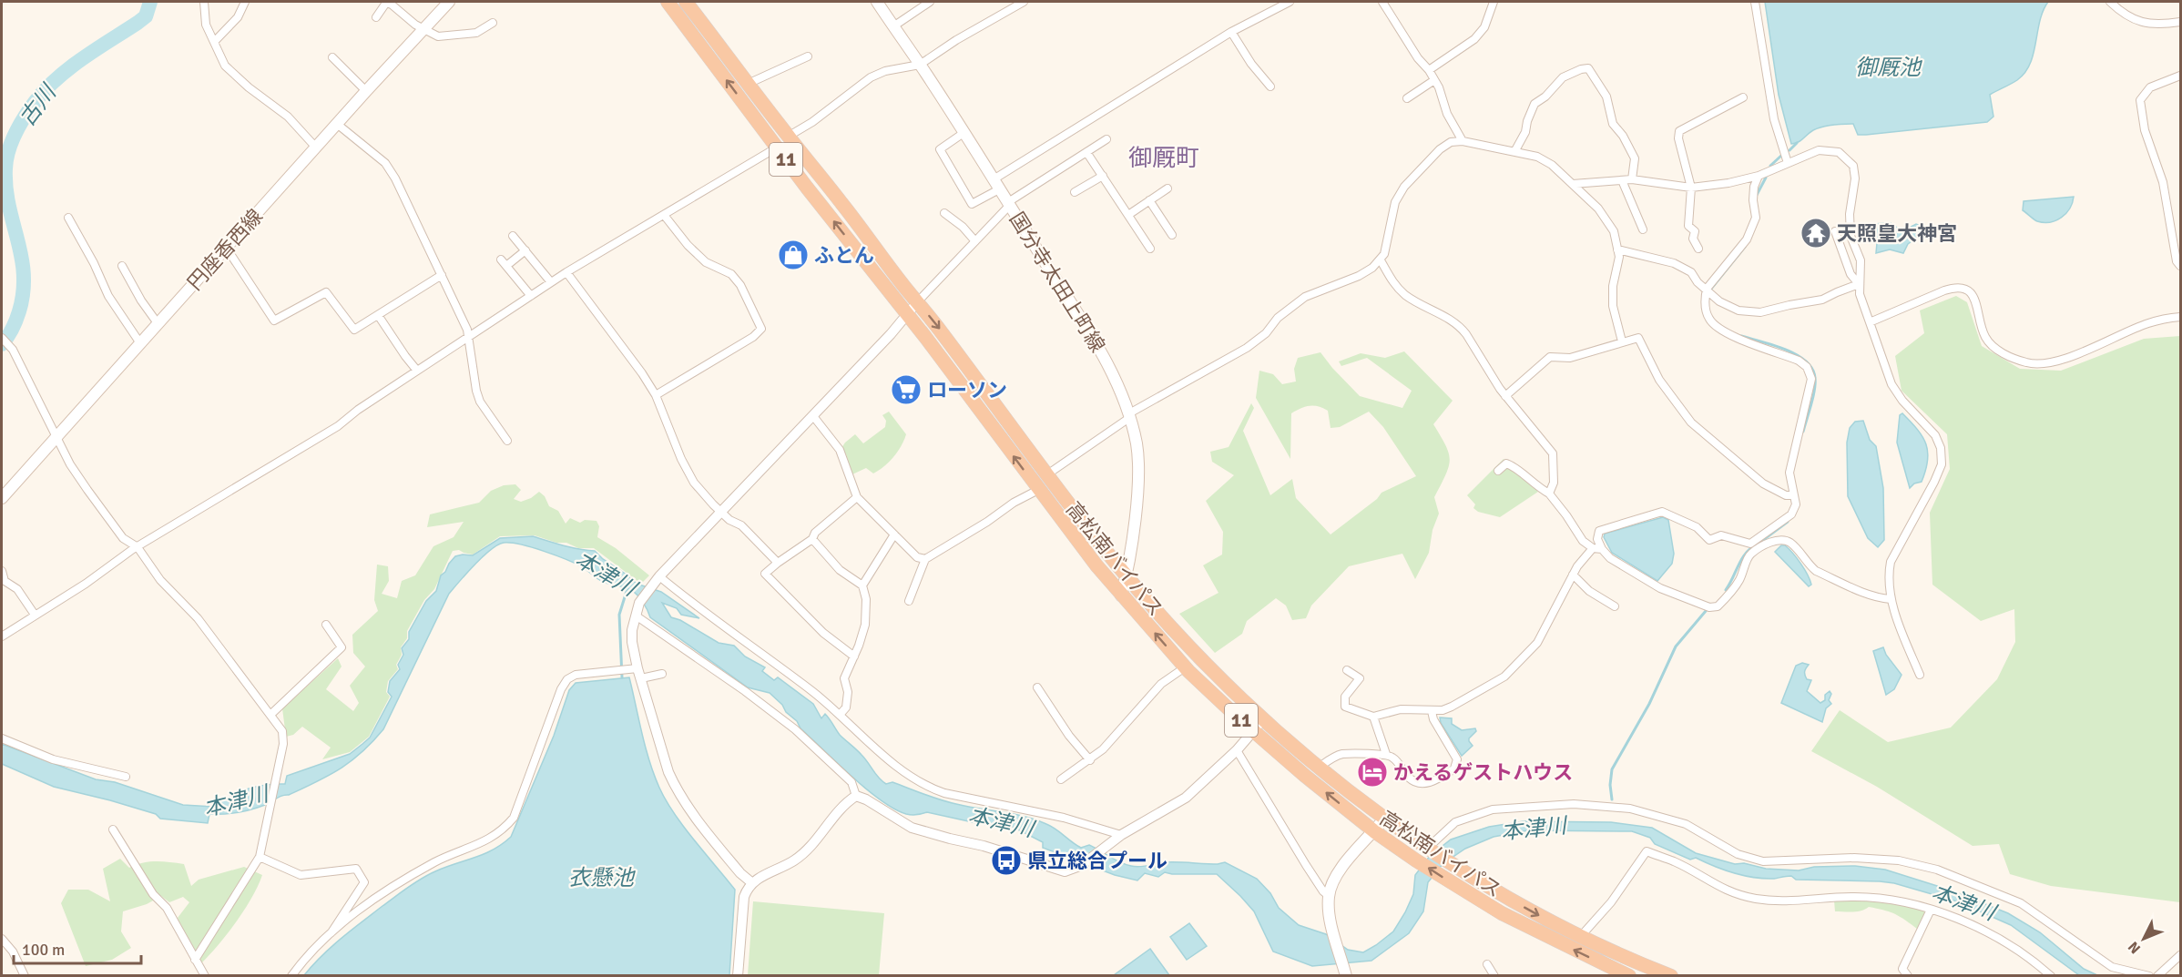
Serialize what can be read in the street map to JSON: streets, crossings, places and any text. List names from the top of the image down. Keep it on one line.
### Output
{"streets":{"highway":["11","高松南バイパス"],"main road":["円座香西線","国分寺太田上町線"]},"crossings":[["国分寺太田上町線","高松南バイパス"]],"districts":["御厩町"],"water":["御厩池","古川","本津川","衣懸池"],"places":{"temple":["天照皇大神宮"],"shop":["ふとん"],"supermarket":["ローソン"],"hotel":["かえるゲストハウス"],"bus stop":["県立総合プール"]},"scale_bar":"100 m","north":"bottom left"}
